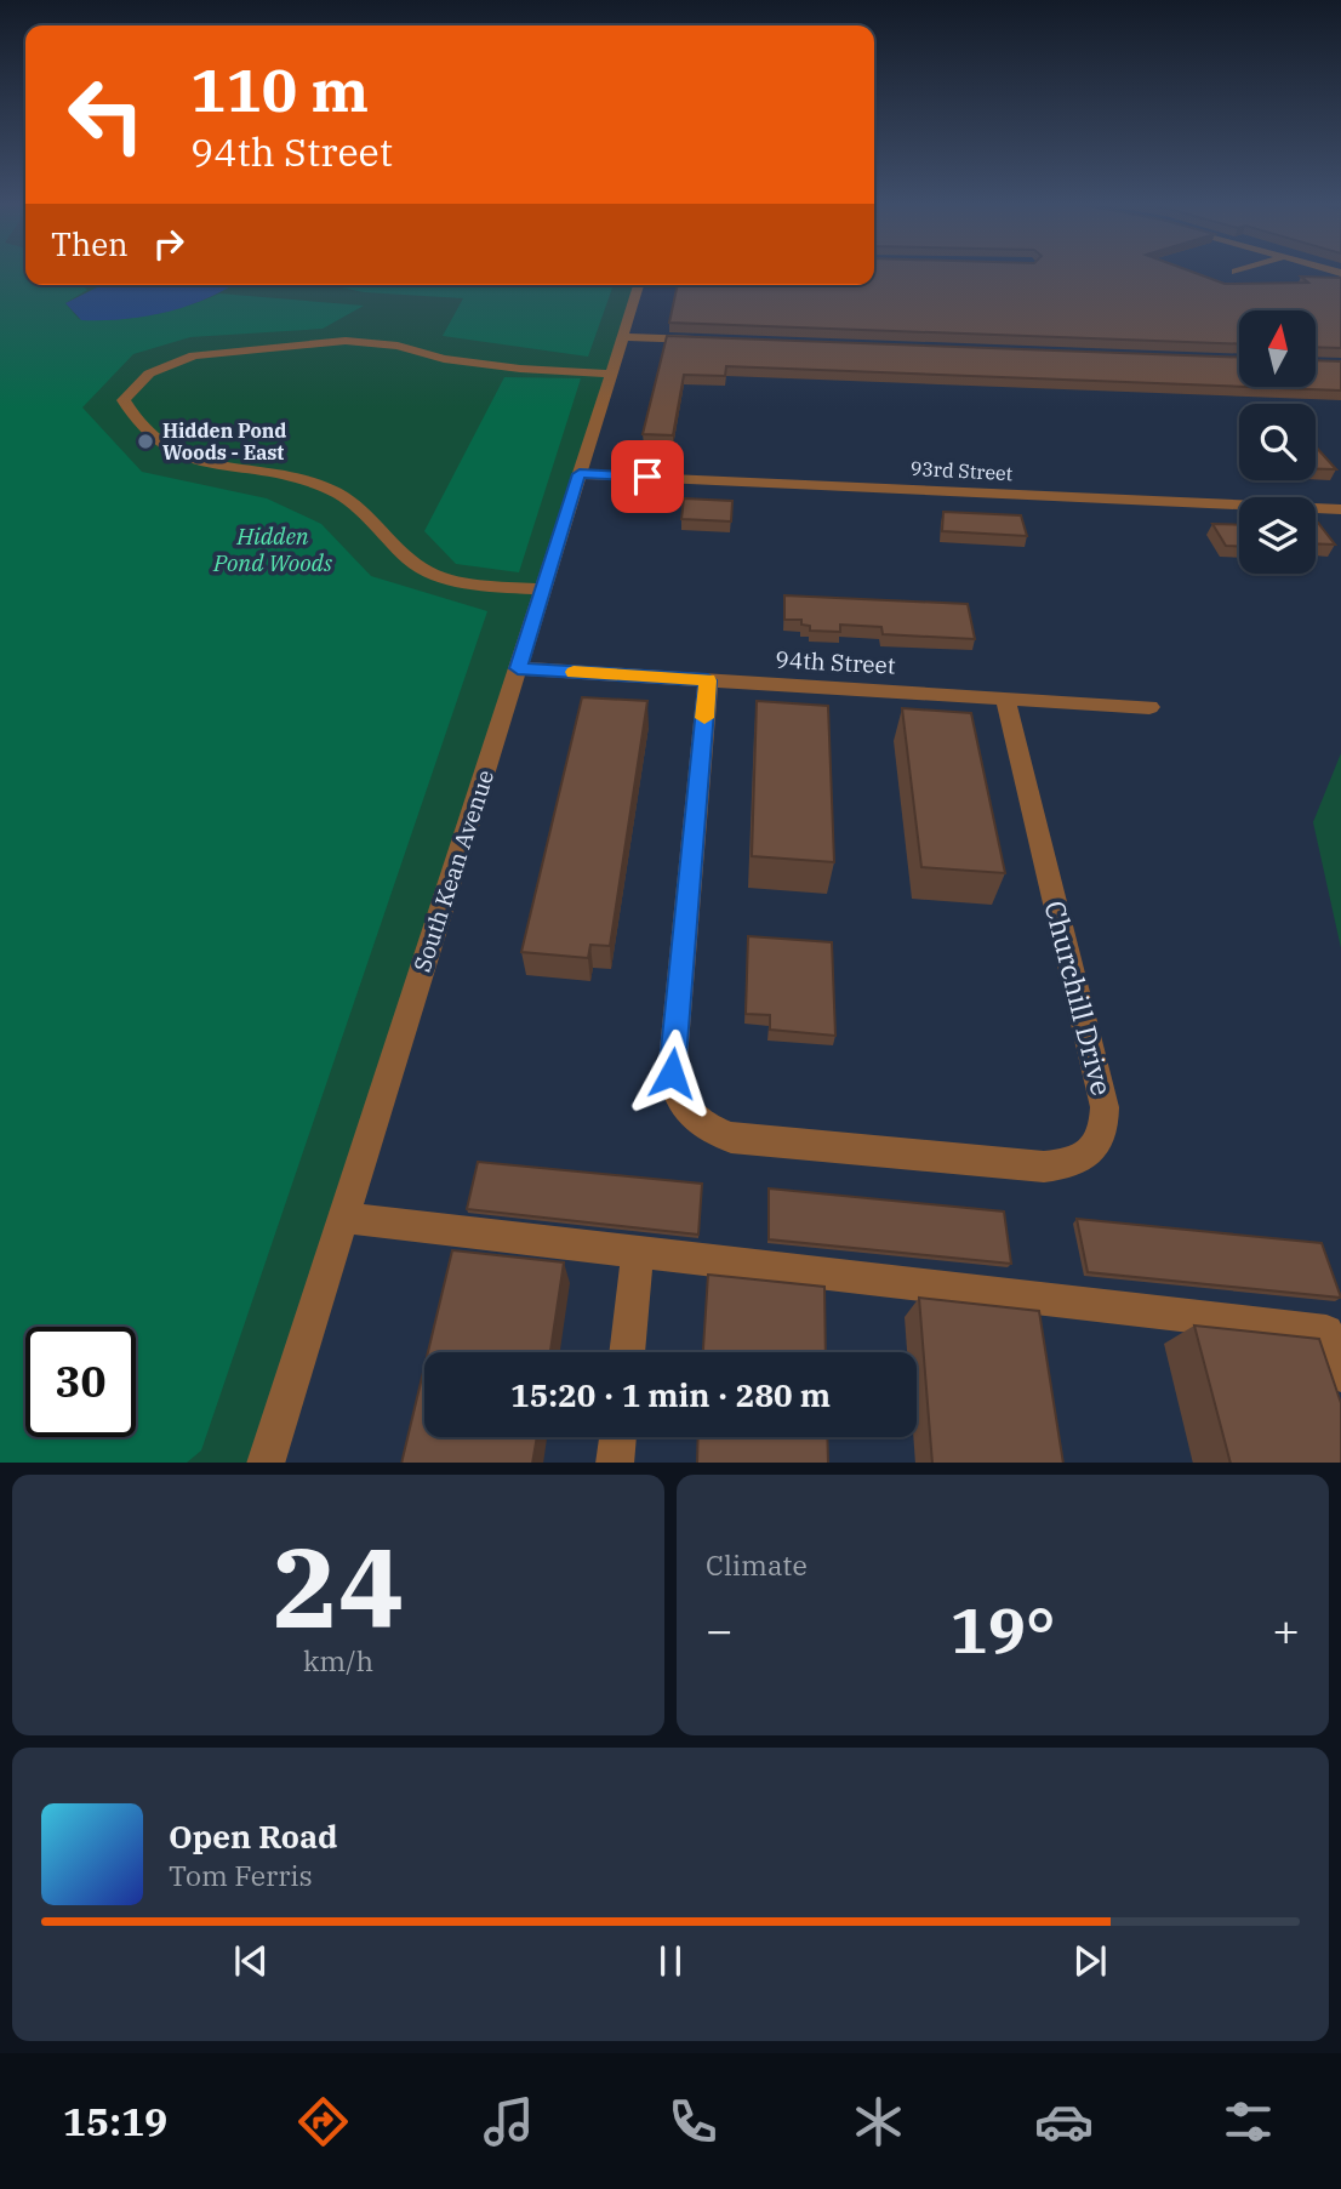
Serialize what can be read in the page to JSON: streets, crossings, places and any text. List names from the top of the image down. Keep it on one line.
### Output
{"streets":{"street":["93rd Street","94th Street","South Kean Avenue","Churchill Drive"]},"crossings":[["93rd Street","South Kean Avenue"],["94th Street","South Kean Avenue"],["94th Street","Churchill Drive"]],"parks":["Hidden Pond Woods"],"places":["Hidden Pond Woods - East"],"north":"top","page":{"turn":["110 m","94th Street"],"then":"Then","limit":"30","trip":"15:20 · 1 min · 280 m","tile":[["24","km/h"],"Climate"],"heat":["−","19°","+"],"song":["Open Road","Tom Ferris"],"tabs":"15:19"}}
